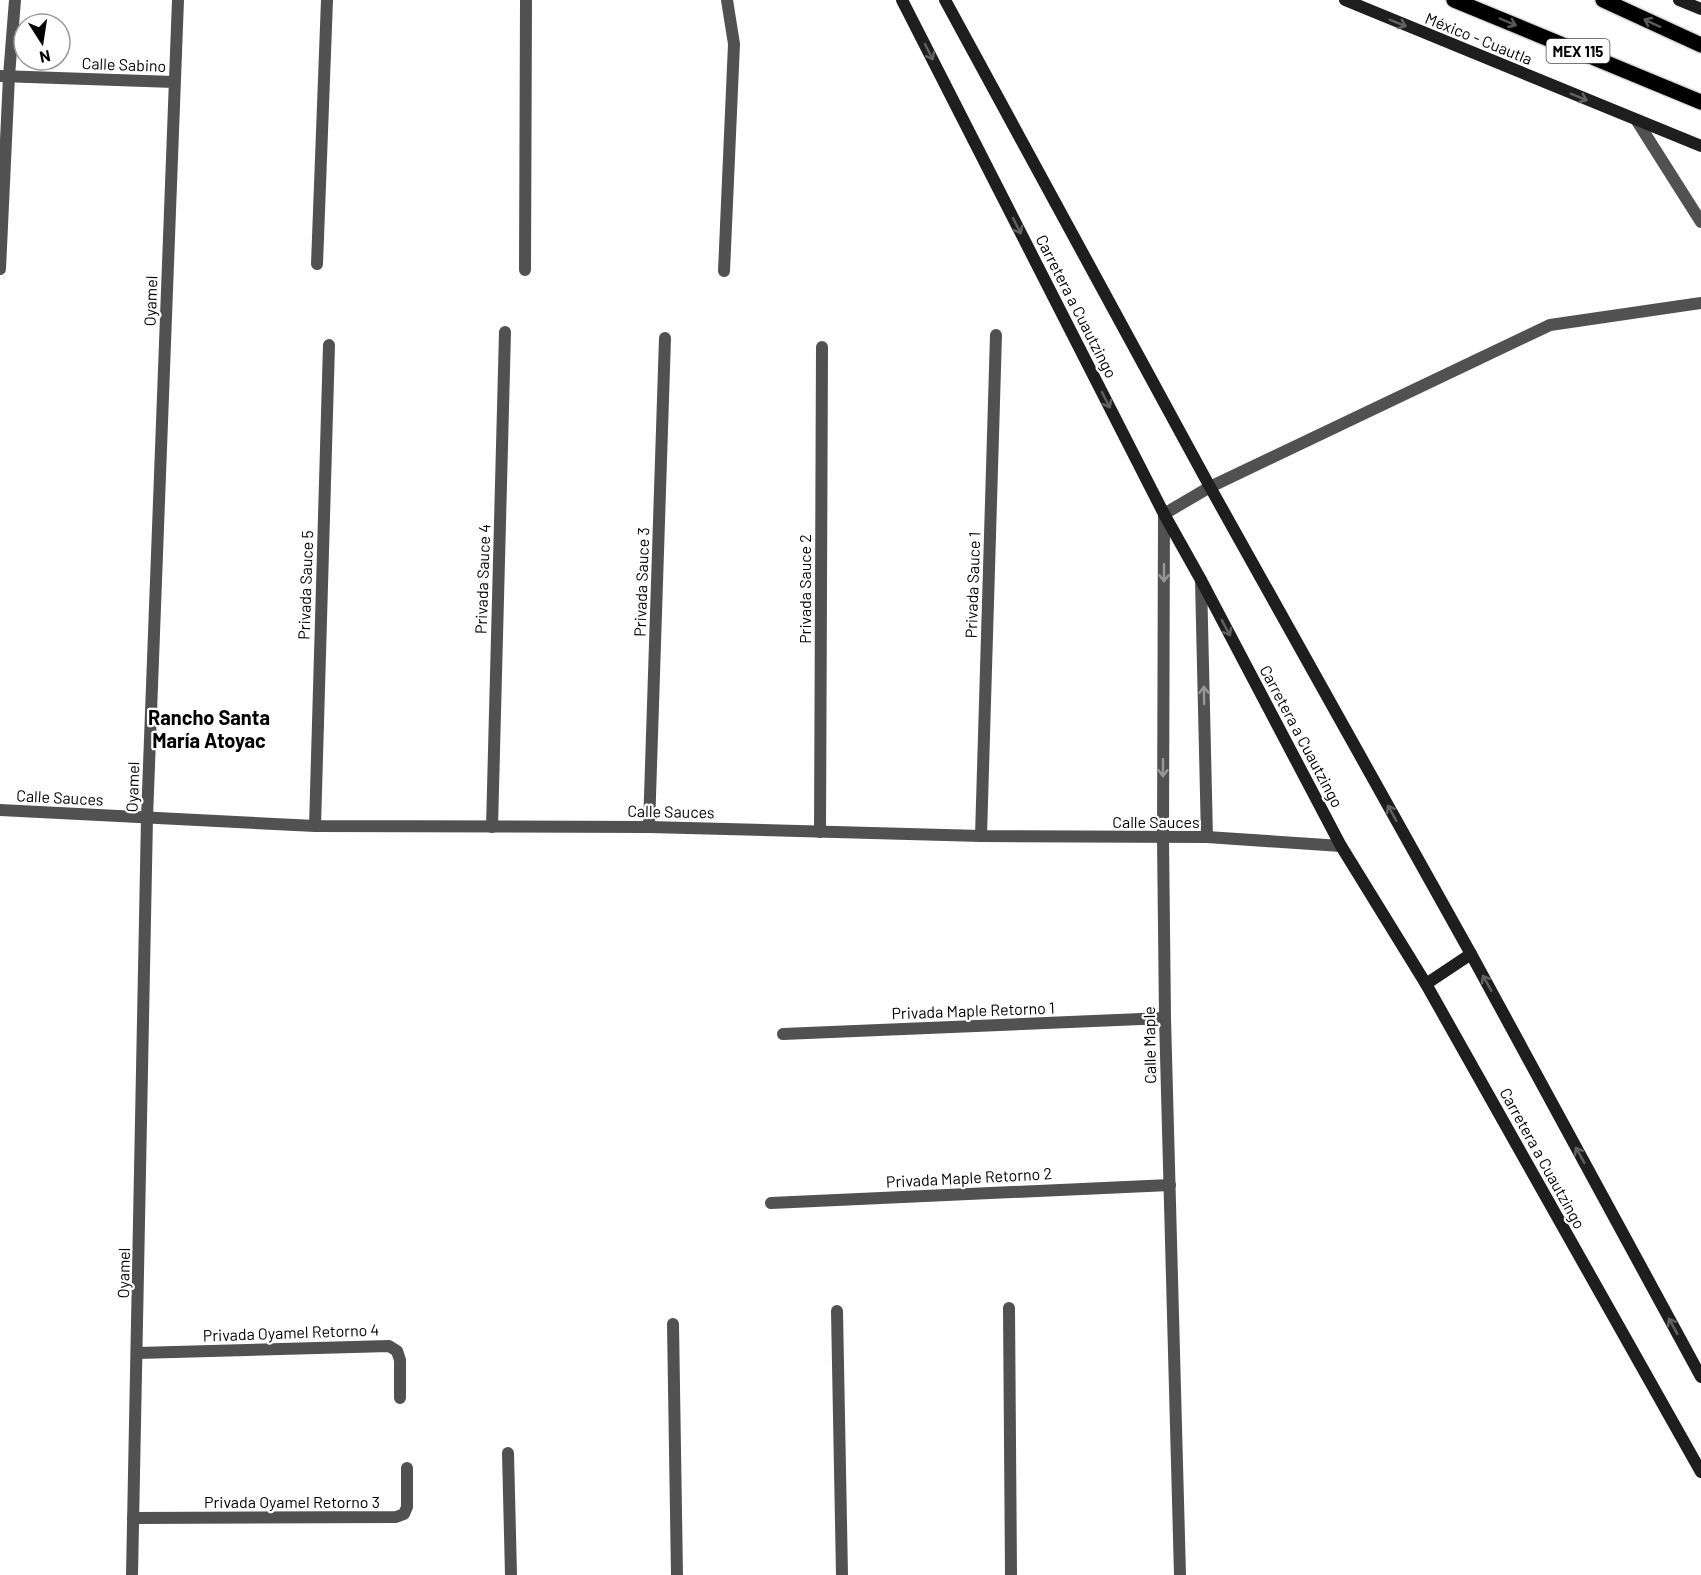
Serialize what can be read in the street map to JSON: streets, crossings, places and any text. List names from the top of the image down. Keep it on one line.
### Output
{"streets":{"main road":["México - Cuautla","MEX 115","Carretera a Cuautzingo"],"street":["Calle Sabino","Oyamel","Privada Sauce 4","Privada Sauce 3","Privada Sauce 5","Privada Sauce 1","Privada Sauce 2","Calle Sauces","Privada Maple Retorno 1","Calle Maple","Privada Maple Retorno 2","Privada Oyamel Retorno 4","Privada Oyamel Retorno 3"]},"crossings":[["Calle Sabino","Oyamel"],["Oyamel","Calle Sauces"],["Oyamel","Privada Oyamel Retorno 4"],["Oyamel","Privada Oyamel Retorno 3"],["Carretera a Cuautzingo","Calle Sauces"],["Carretera a Cuautzingo","Calle Maple"],["Privada Sauce 4","Calle Sauces"],["Privada Sauce 3","Calle Sauces"],["Privada Sauce 5","Calle Sauces"],["Privada Sauce 1","Calle Sauces"],["Privada Sauce 2","Calle Sauces"],["Calle Sauces","Calle Maple"],["Privada Maple Retorno 1","Calle Maple"],["Calle Maple","Privada Maple Retorno 2"]],"districts":["Rancho Santa María Atoyac"],"north":"bottom"}
